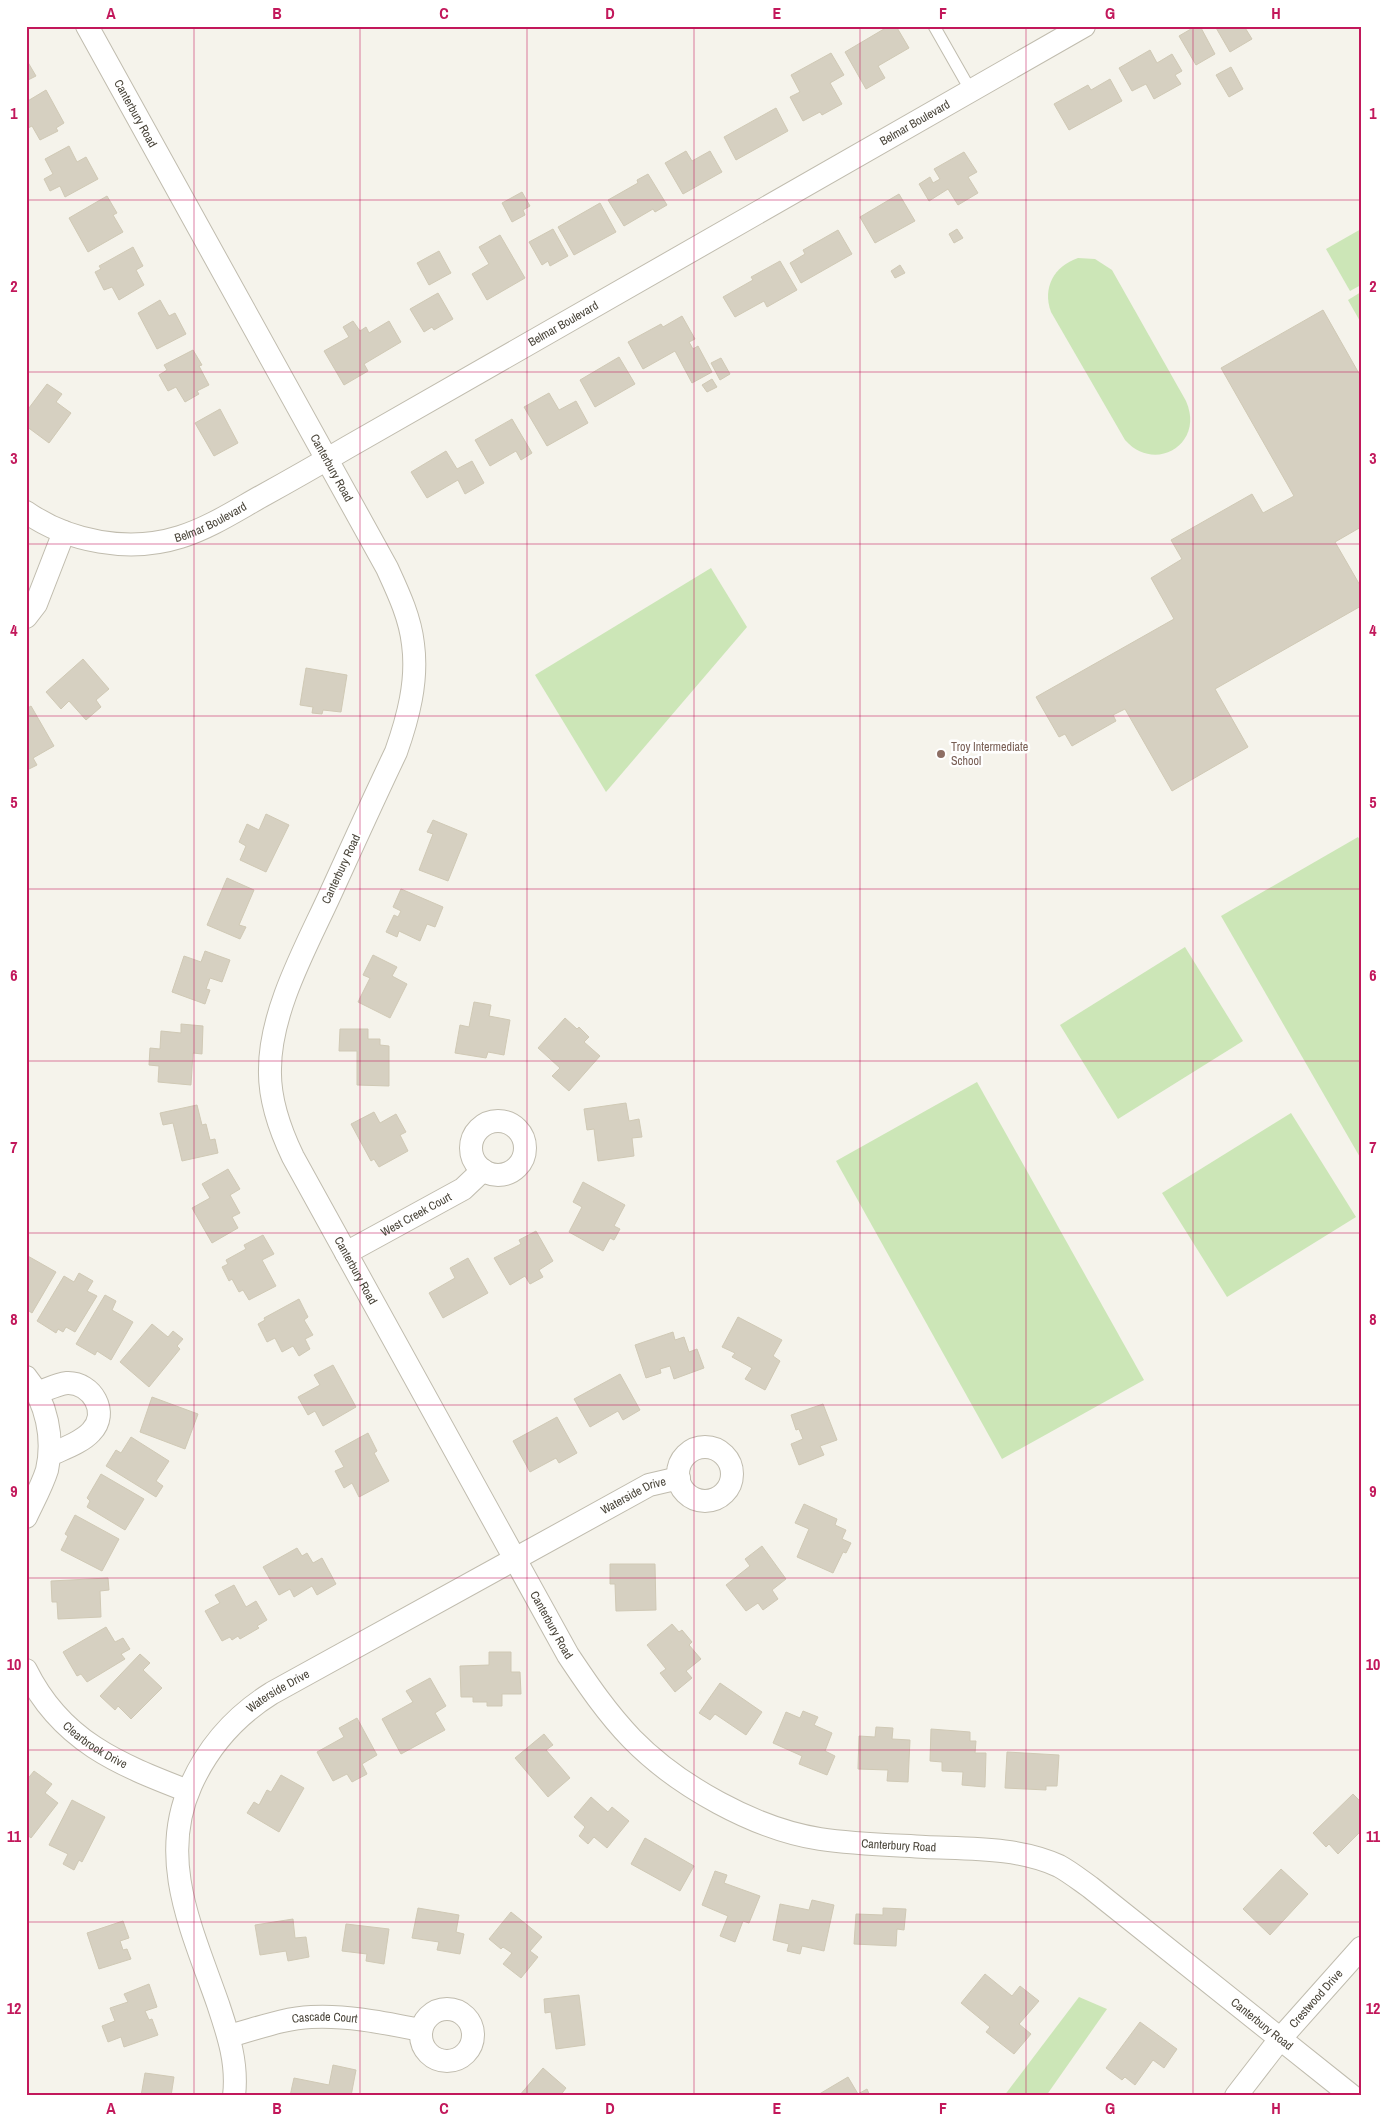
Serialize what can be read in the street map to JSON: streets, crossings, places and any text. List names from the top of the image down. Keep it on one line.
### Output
{"streets":{"street":["Canterbury Road","Belmar Boulevard","West Creek Court","Waterside Drive","Clearbrook Drive","Crestwood Drive","Cascade Court"]},"crossings":[["Canterbury Road","Belmar Boulevard"],["Canterbury Road","West Creek Court"],["Canterbury Road","Waterside Drive"],["Canterbury Road","Crestwood Drive"],["Waterside Drive","Clearbrook Drive"],["Waterside Drive","Cascade Court"]],"places":["Troy Intermediate School"],"grid":{"columns":["A","B","C","D","E","F","G","H"],"rows":["1","2","3","4","5","6","7","8","9","10","11","12"]}}
